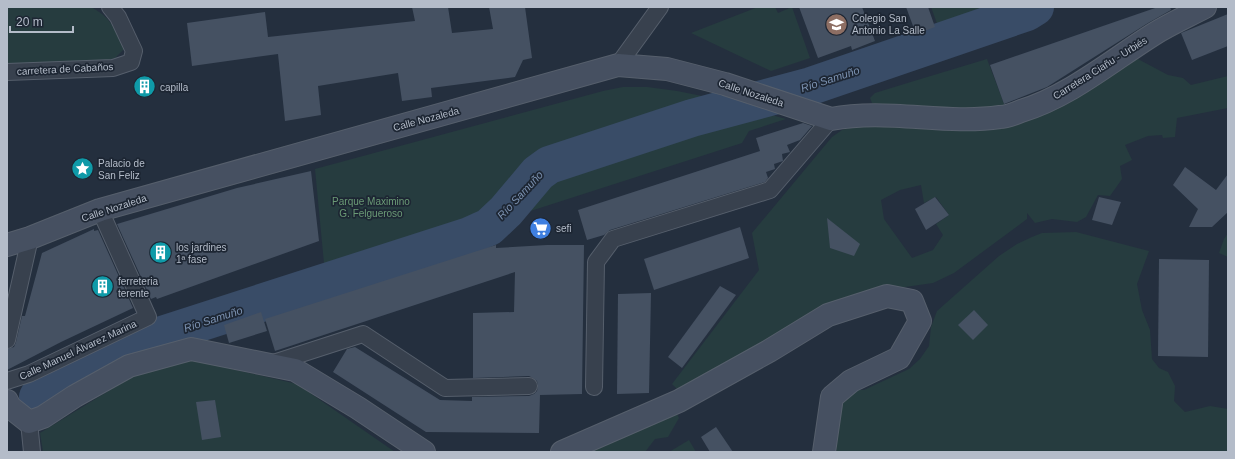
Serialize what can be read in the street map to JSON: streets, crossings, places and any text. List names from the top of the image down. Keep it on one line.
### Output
{"streets":{"street":["Carretera Ciañu - Urbiés","carretera de Cabaños","Calle Nozaleda","Calle Manuel Álvarez Marina"]},"crossings":[["Carretera Ciañu - Urbiés","Calle Nozaleda"],["Calle Nozaleda","Calle Manuel Álvarez Marina"]],"water":["Río Samuño"],"parks":["Parque Maximino G. Felgueroso"],"places":{"school or university":["Colegio San Antonio La Salle"],"building":["capilla","los jardines 1ª fase","ferreteria terente"],"place":["Palacio de San Feliz"],"supermarket":["sefi"]},"scale_bar":"20 m"}
